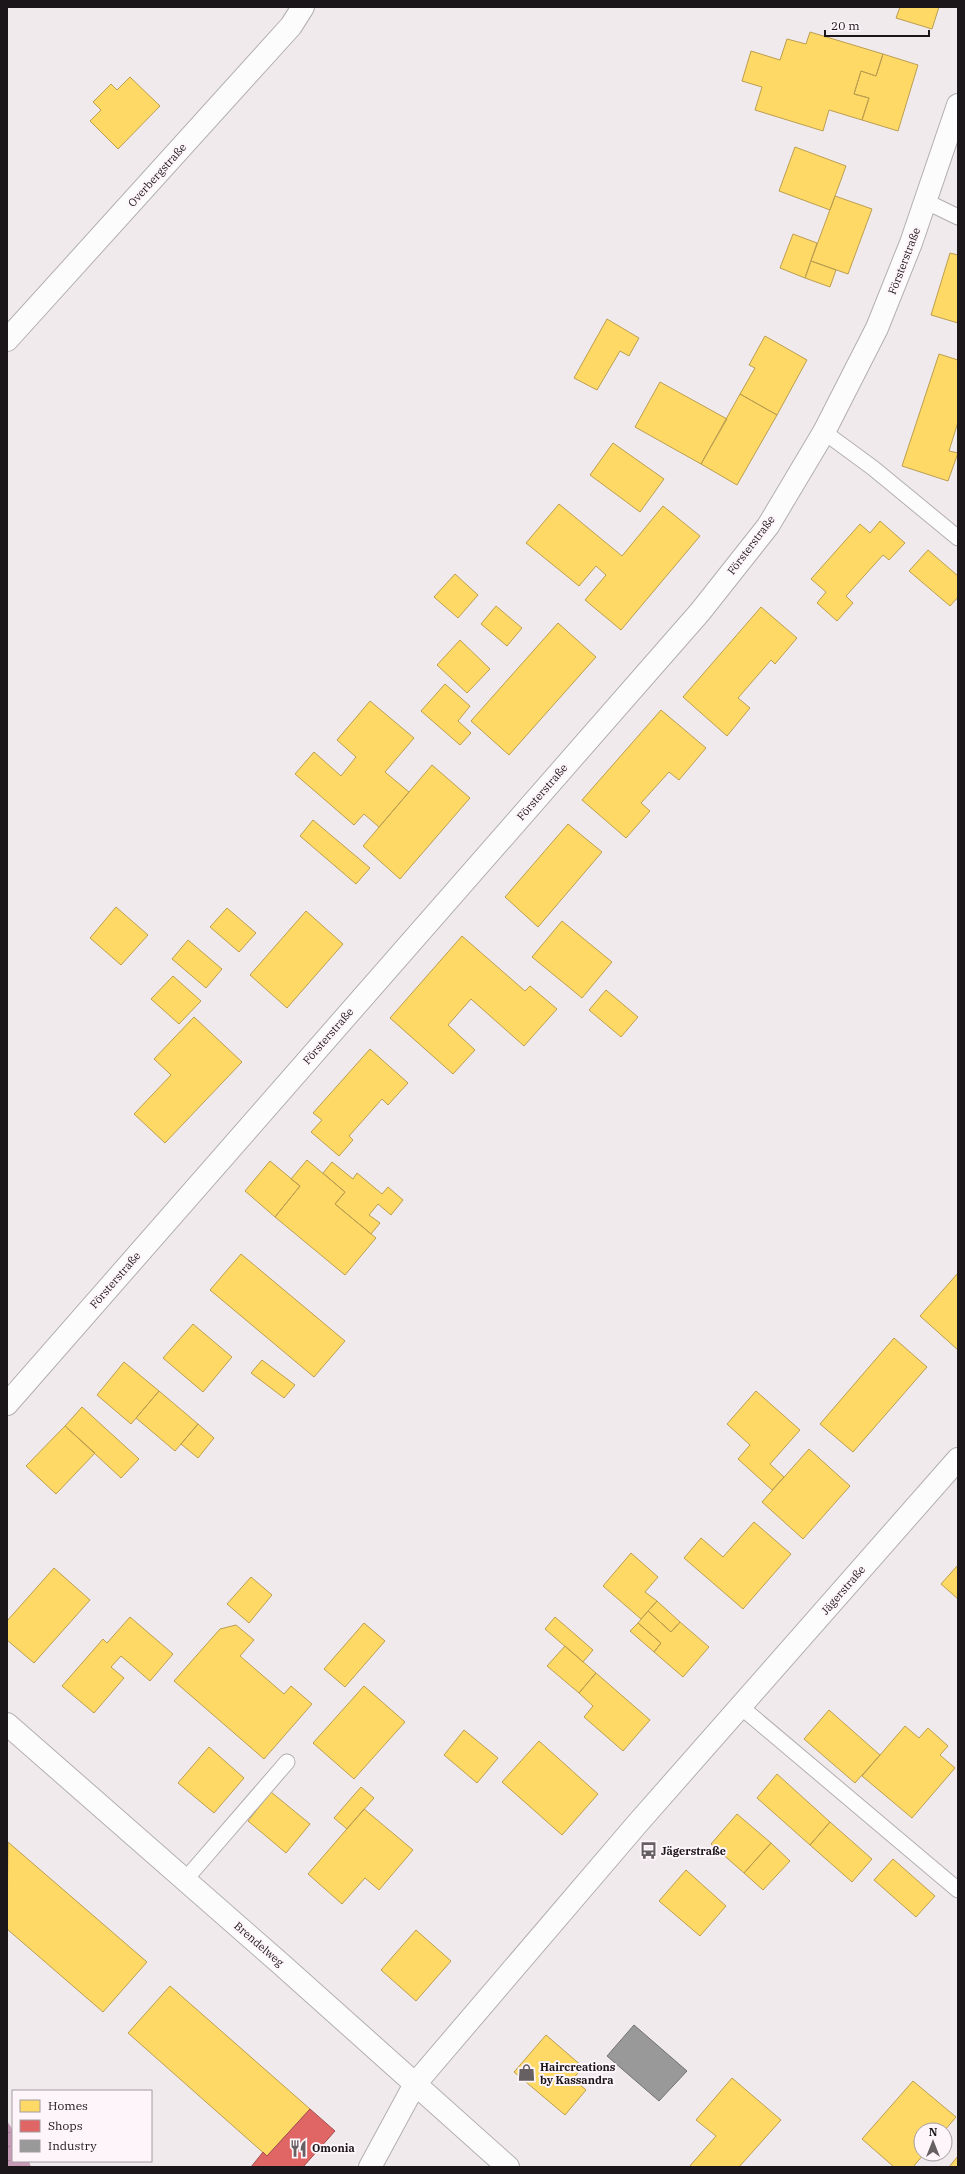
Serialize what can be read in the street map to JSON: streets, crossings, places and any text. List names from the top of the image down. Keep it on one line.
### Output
{"streets":{"street":["Overbergstraße","Försterstraße","Jägerstraße","Brendelweg"]},"crossings":[["Jägerstraße","Brendelweg"]],"places":{"bus stop":["Jägerstraße"],"shop":["Haircreations by Kassandra"],"restaurant":["Omonia"]},"legend":["Homes","Shops","Industry"],"scale_bar":"20 m","north":"top"}
